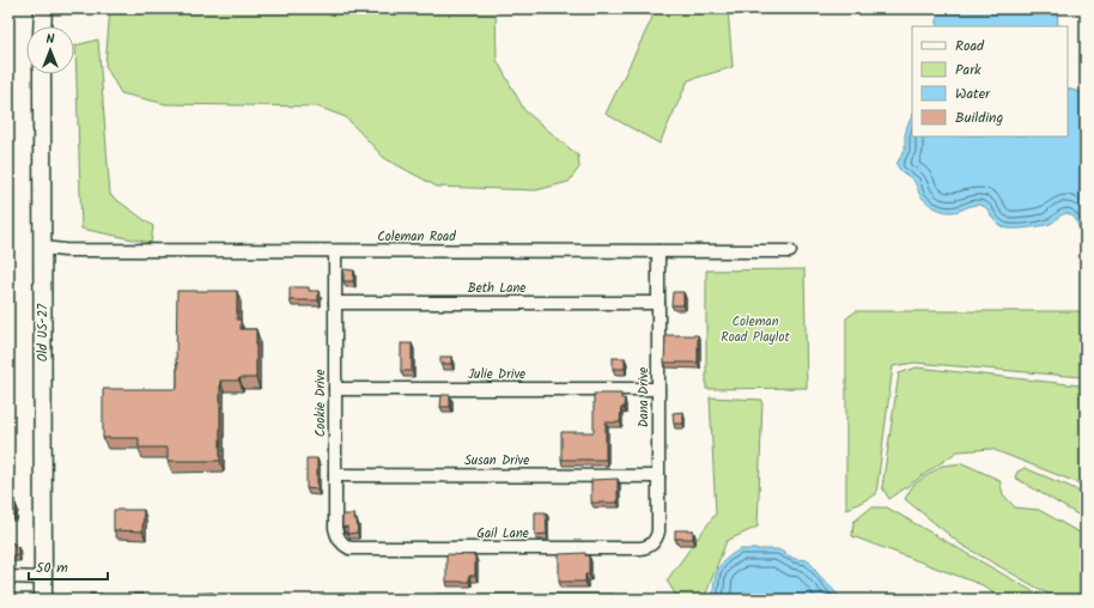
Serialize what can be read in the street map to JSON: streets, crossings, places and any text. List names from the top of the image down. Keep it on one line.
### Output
{"streets":{"main road":["Old US-27"],"street":["Coleman Road","Beth Lane","Julie Drive","Dana Drive","Cookie Drive","Susan Drive","Gail Lane"]},"crossings":[["Coleman Road","Old US-27"],["Coleman Road","Dana Drive"],["Coleman Road","Cookie Drive"],["Beth Lane","Dana Drive"],["Beth Lane","Cookie Drive"],["Julie Drive","Dana Drive"],["Julie Drive","Cookie Drive"],["Dana Drive","Susan Drive"],["Dana Drive","Gail Lane"],["Cookie Drive","Susan Drive"],["Cookie Drive","Gail Lane"]],"parks":["Coleman Road Playlot"],"legend":["Road","Park","Water","Building"],"scale_bar":"50 m","north":"top"}
